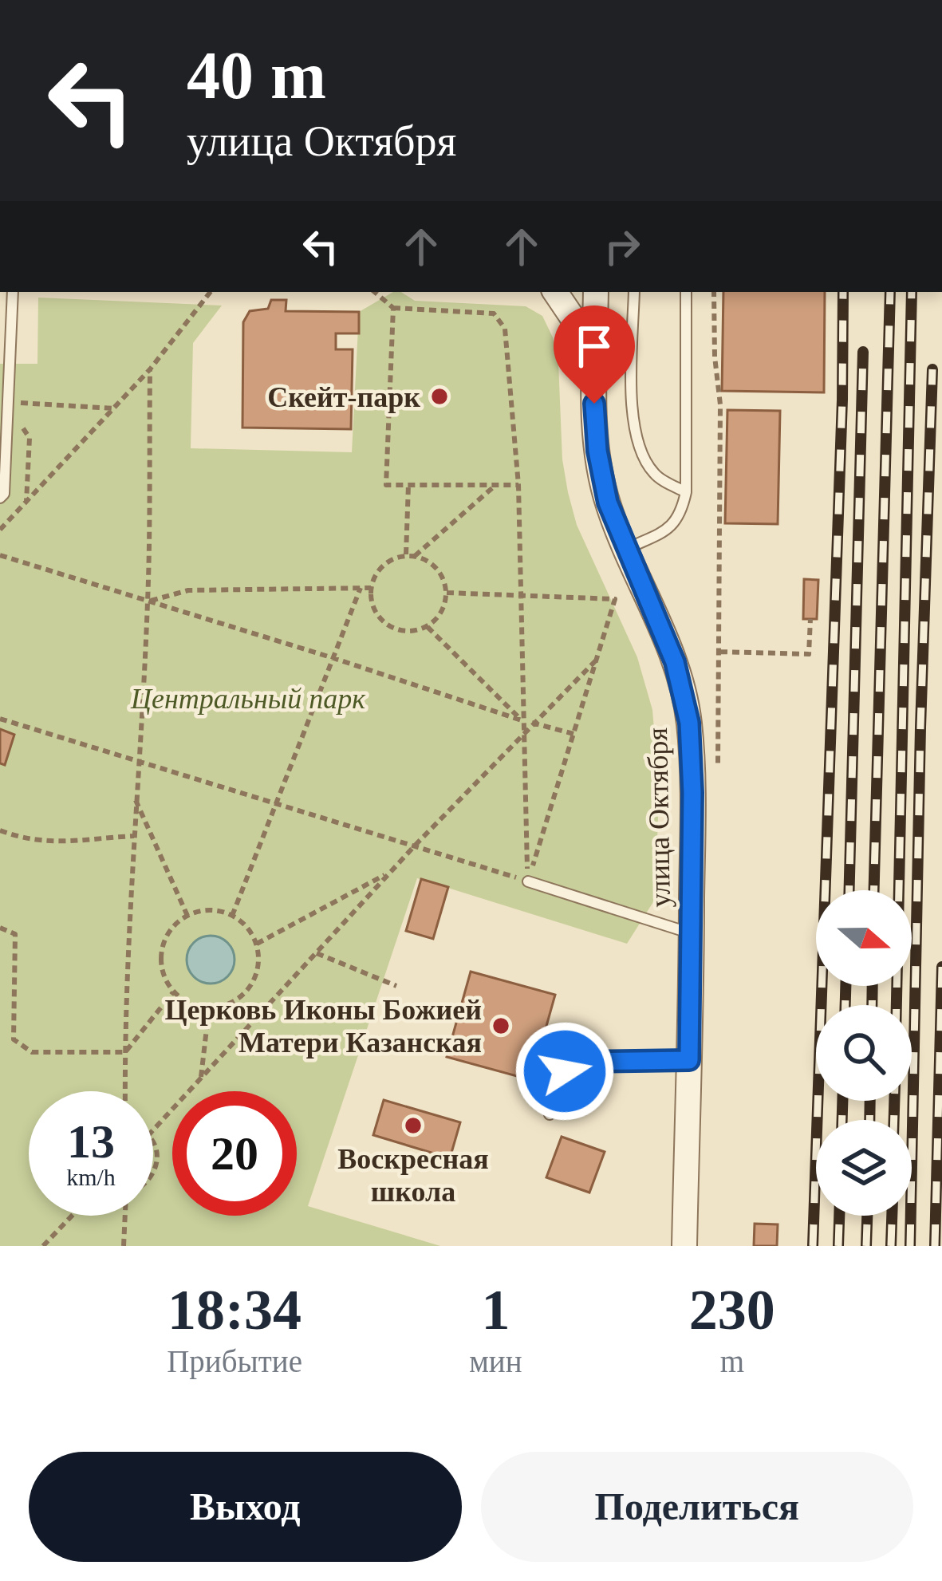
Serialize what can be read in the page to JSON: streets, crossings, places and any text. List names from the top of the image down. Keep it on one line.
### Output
{"streets":{"street":["улица Октября"]},"parks":["Центральный парк"],"places":["Скейт-парк","Церковь Иконы Божией Матери Казанская","Воскресная школа"],"north":"right","page":{"turn":["40 m","улица Октября"],"speed":"13 km/h","limit":"20","eta":["18:34","Прибытие","1","мин","230","m"],"buttons":["Выход","Поделиться"]}}
